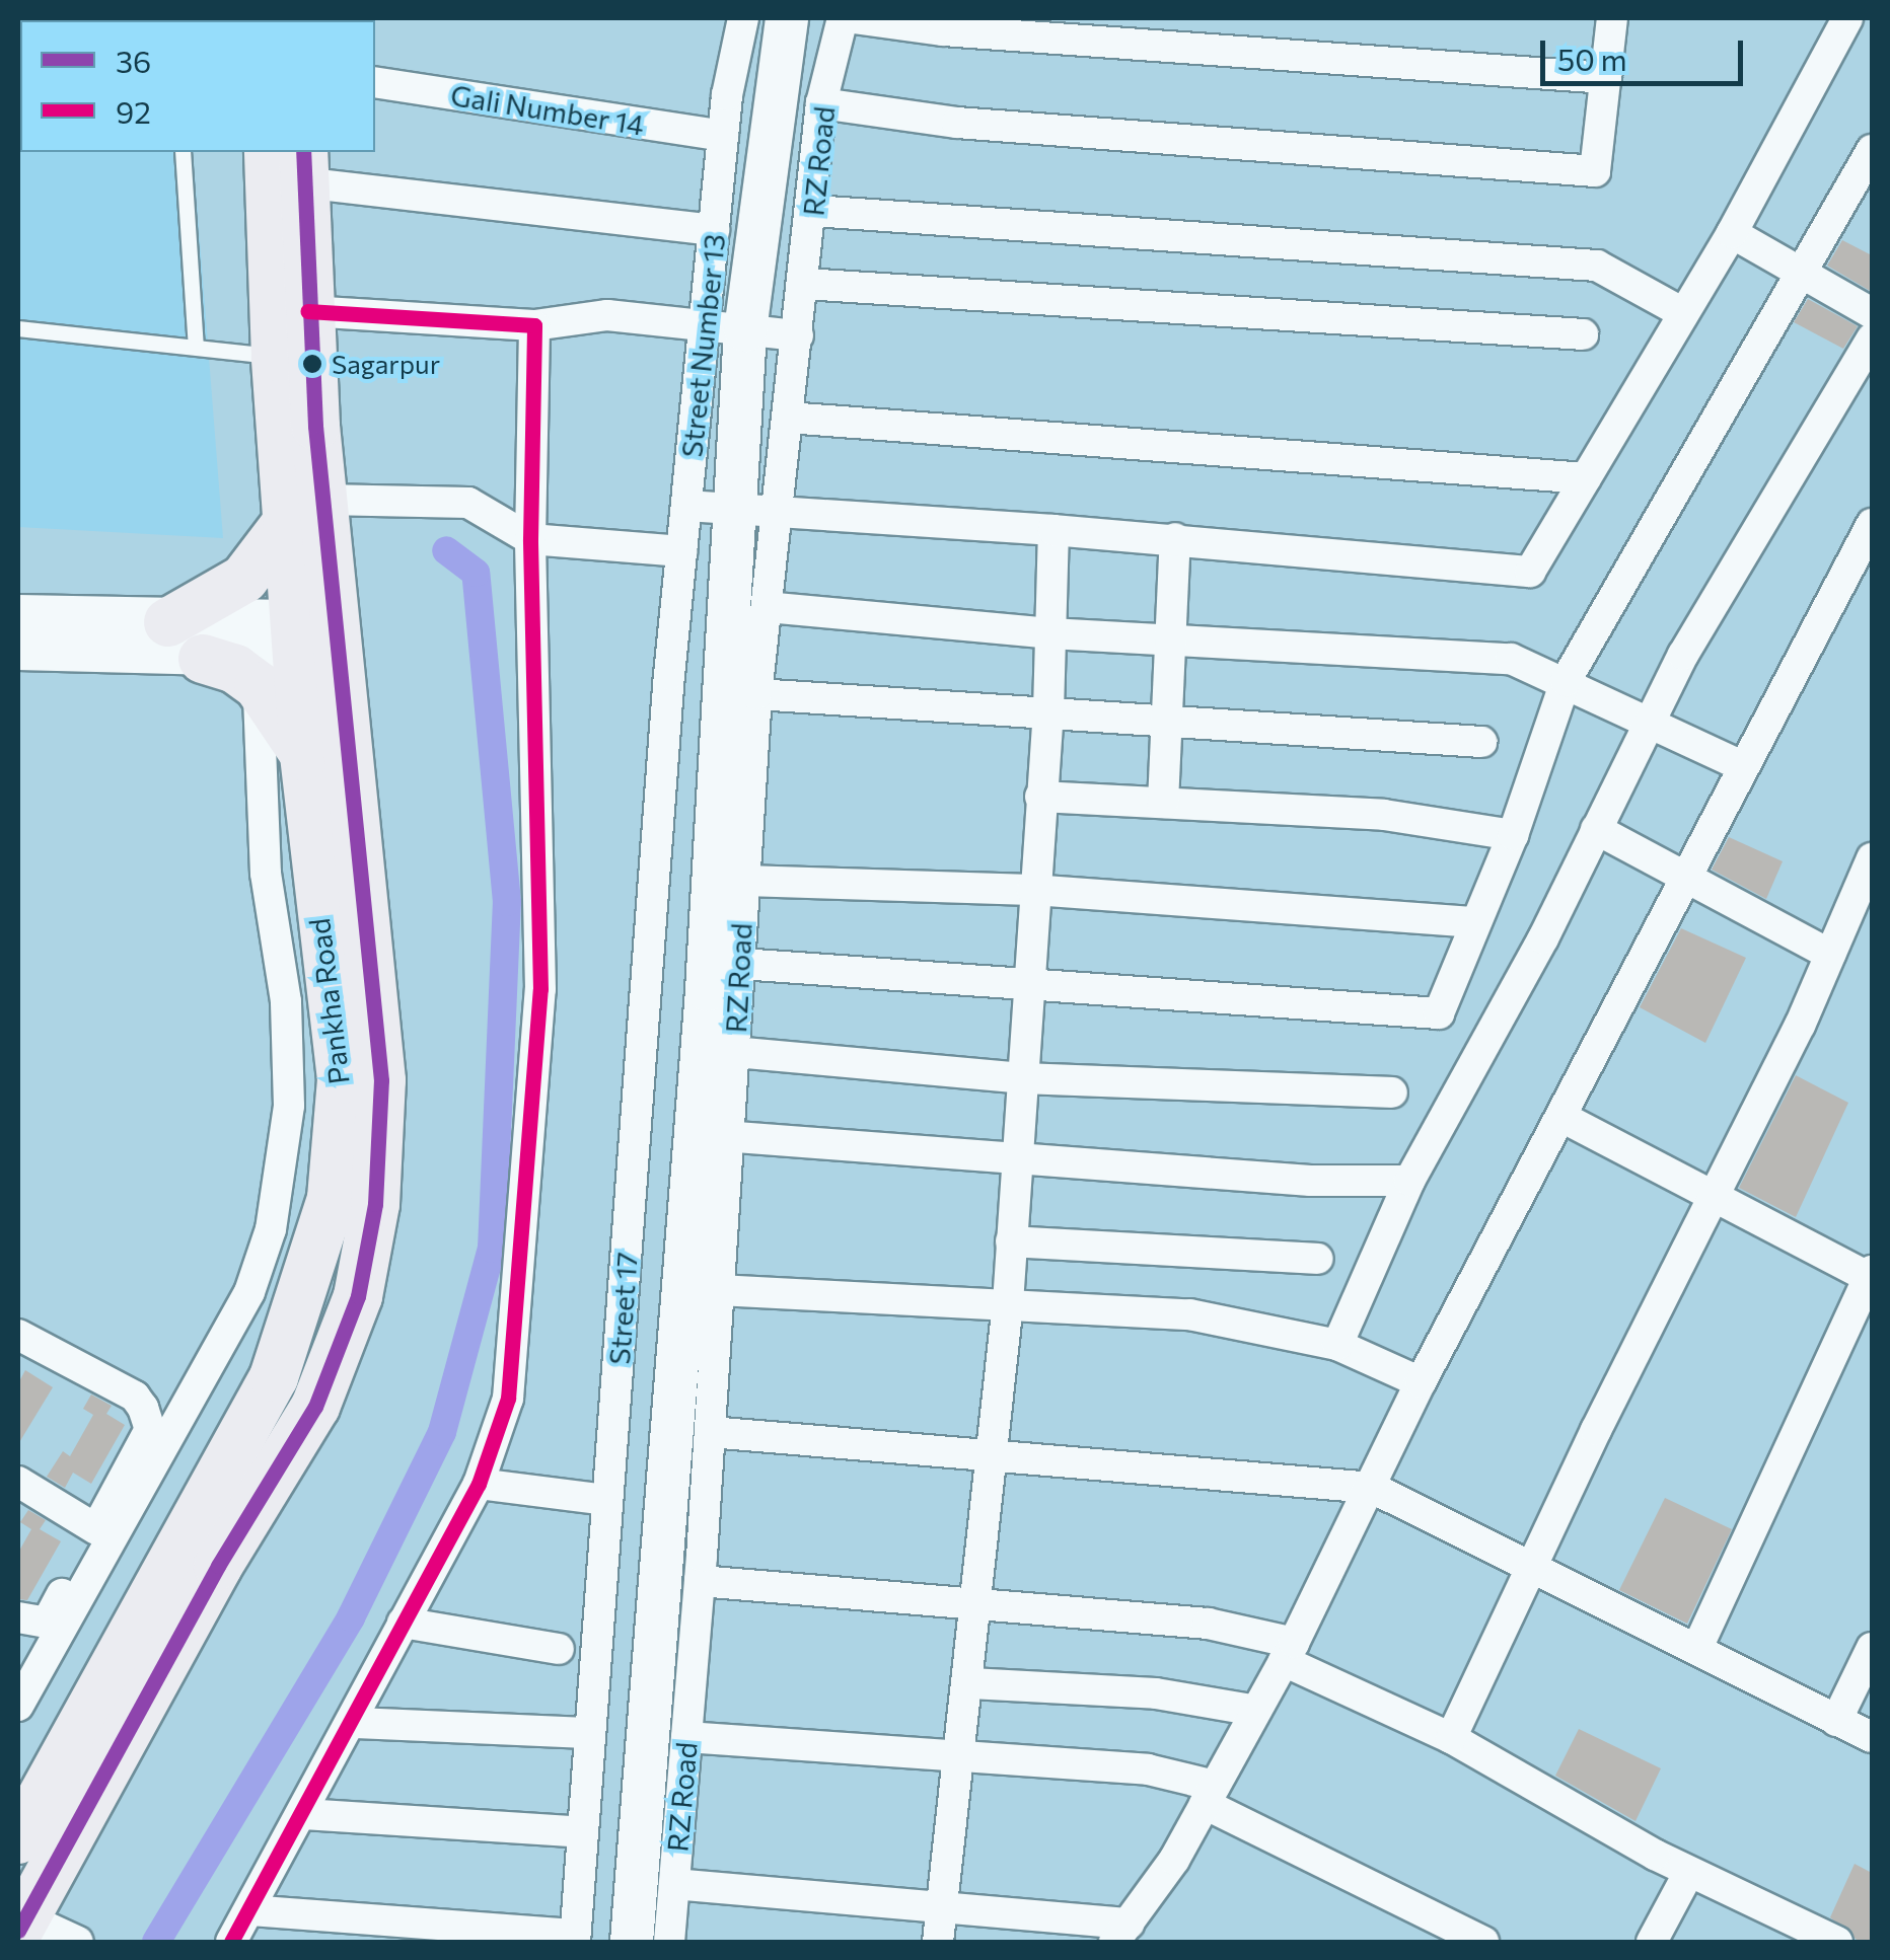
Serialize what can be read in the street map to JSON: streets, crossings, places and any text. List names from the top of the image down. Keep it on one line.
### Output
{"streets":{"main road":["Pankha Road"],"street":["Gali Number 14","RZ Road","Street Number 13","Street 17"]},"crossings":[["Gali Number 14","Street Number 13"],["Street Number 13","Street 17"]],"places":["Sagarpur"],"lines":["transit line 36","transit line 92"],"legend":["36","92"],"scale_bar":"50 m"}
